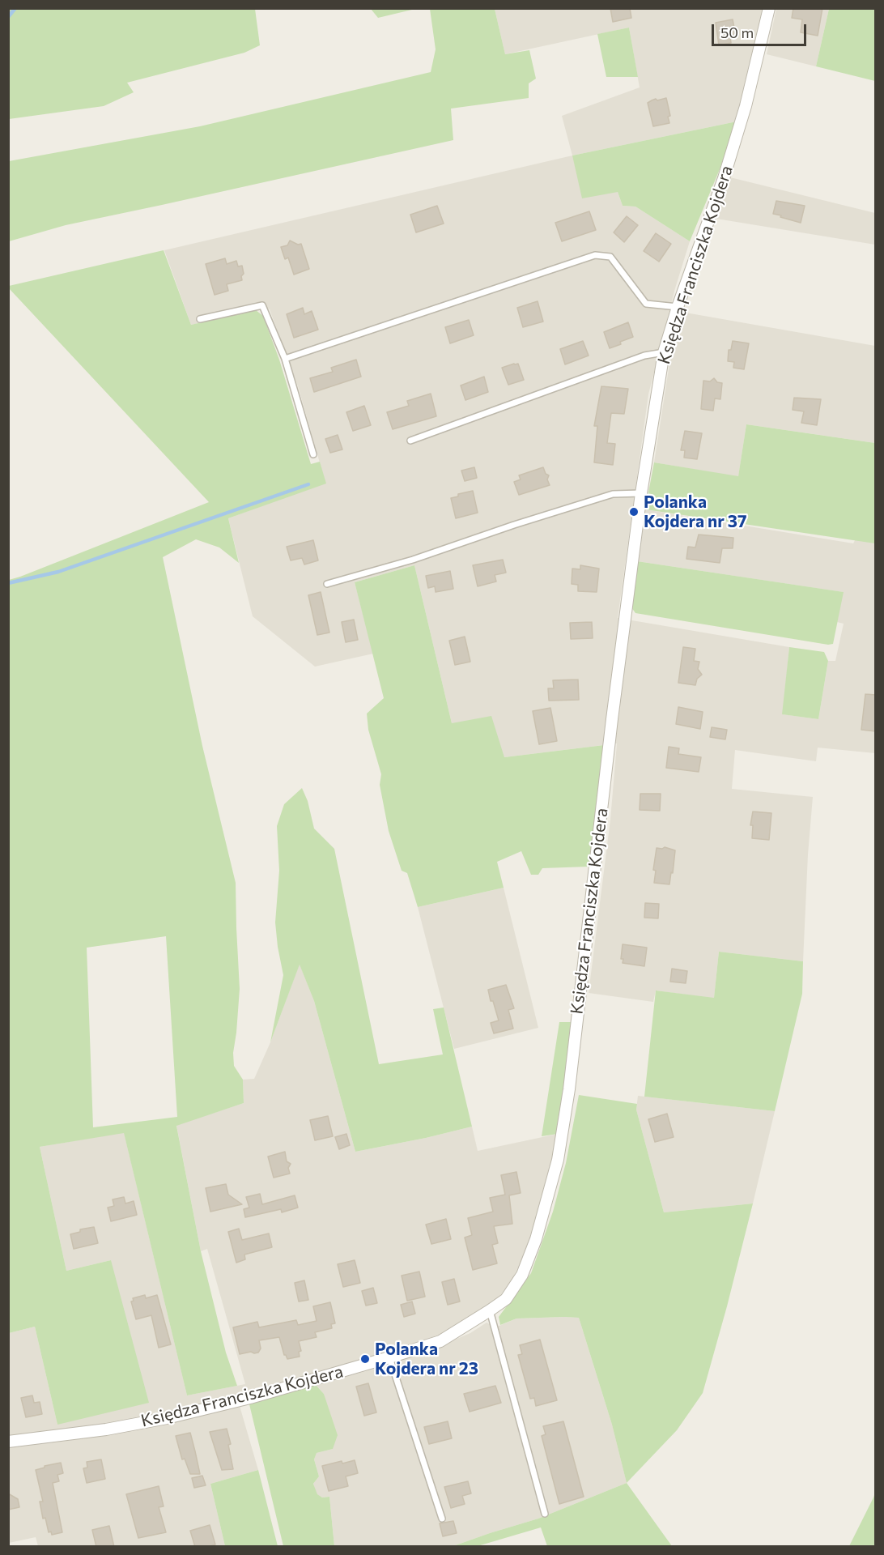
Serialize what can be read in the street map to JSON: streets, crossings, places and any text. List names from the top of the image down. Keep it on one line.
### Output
{"streets":{"street":["Księdza Franciszka Kojdera"]},"places":["Polanka Kojdera nr 37","Polanka Kojdera nr 23"],"scale_bar":"50 m"}
